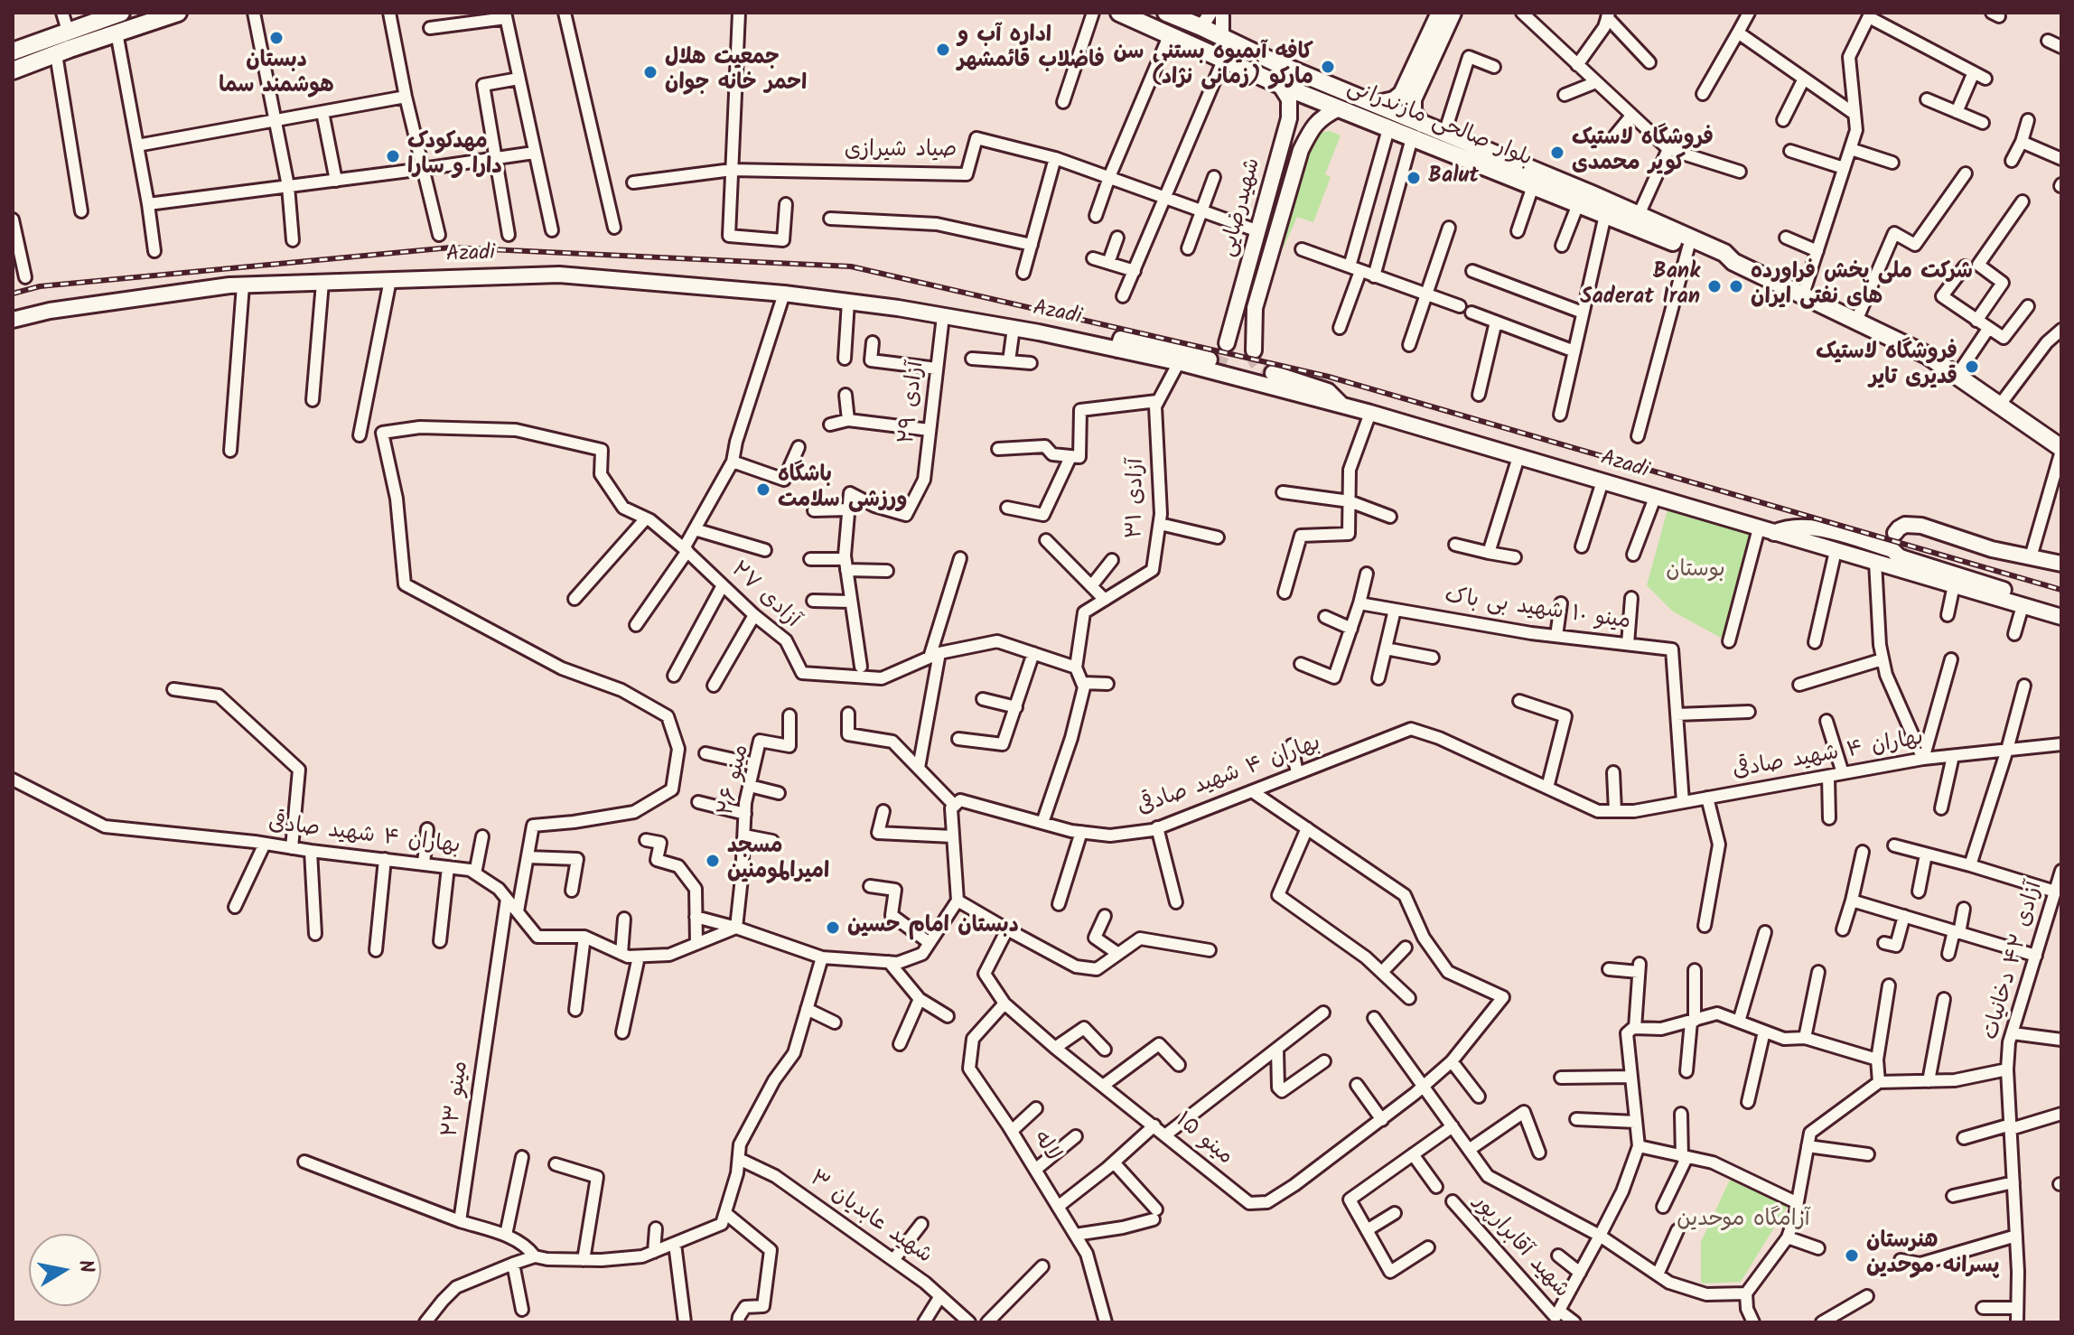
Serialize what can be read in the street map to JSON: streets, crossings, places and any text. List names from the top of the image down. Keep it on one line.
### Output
{"streets":{"main road":["بلوار صالحی مازندرانی","شهیدرضایی","Azadi"],"street":["صیاد شیرازی","آزادی ۲۹","آزادی ۳۱","آزادی ۲۷","مینو ۱۰ شهید بی باک","بهاران ۴ شهید صادقی","مینو ۲۶","آزادی ۴۲ دخانیات","مینو ۲۳","مینو ۱۵","لاله","شهید عابدیان ۳","شهید آقابرارپور"]},"crossings":[["صیاد شیرازی","شهیدرضایی"],["Azadi","آزادی ۲۹"],["Azadi","آزادی ۳۱"],["آزادی ۳۱","آزادی ۲۷"],["مینو ۱۰ شهید بی باک","بهاران ۴ شهید صادقی"],["بهاران ۴ شهید صادقی","مینو ۲۶"],["بهاران ۴ شهید صادقی","مینو ۲۳"],["مینو ۱۵","لاله"]],"parks":["بوستان","آرامگاه موحدین"],"places":["دبستان هوشمند سما","اداره آب و فاضلاب قائمشهر","کافه آبمیوه بستنی سن مارکو (زمانی نژاد)","جمعیت هلال احمر خانه جوان","فروشگاه لاستیک کویر محمدی","مهدکودک دارا و سارا","Balut","Bank Saderat Iran","شرکت ملی پخش فراورده های نفتی ایران","فروشگاه لاستیک قدیری تایر","باشگاه ورزشی سلامت","مسجد امیرالمومنین","دبستان امام حسین","هنرستان پسرانه موحدین"],"north":"right"}
